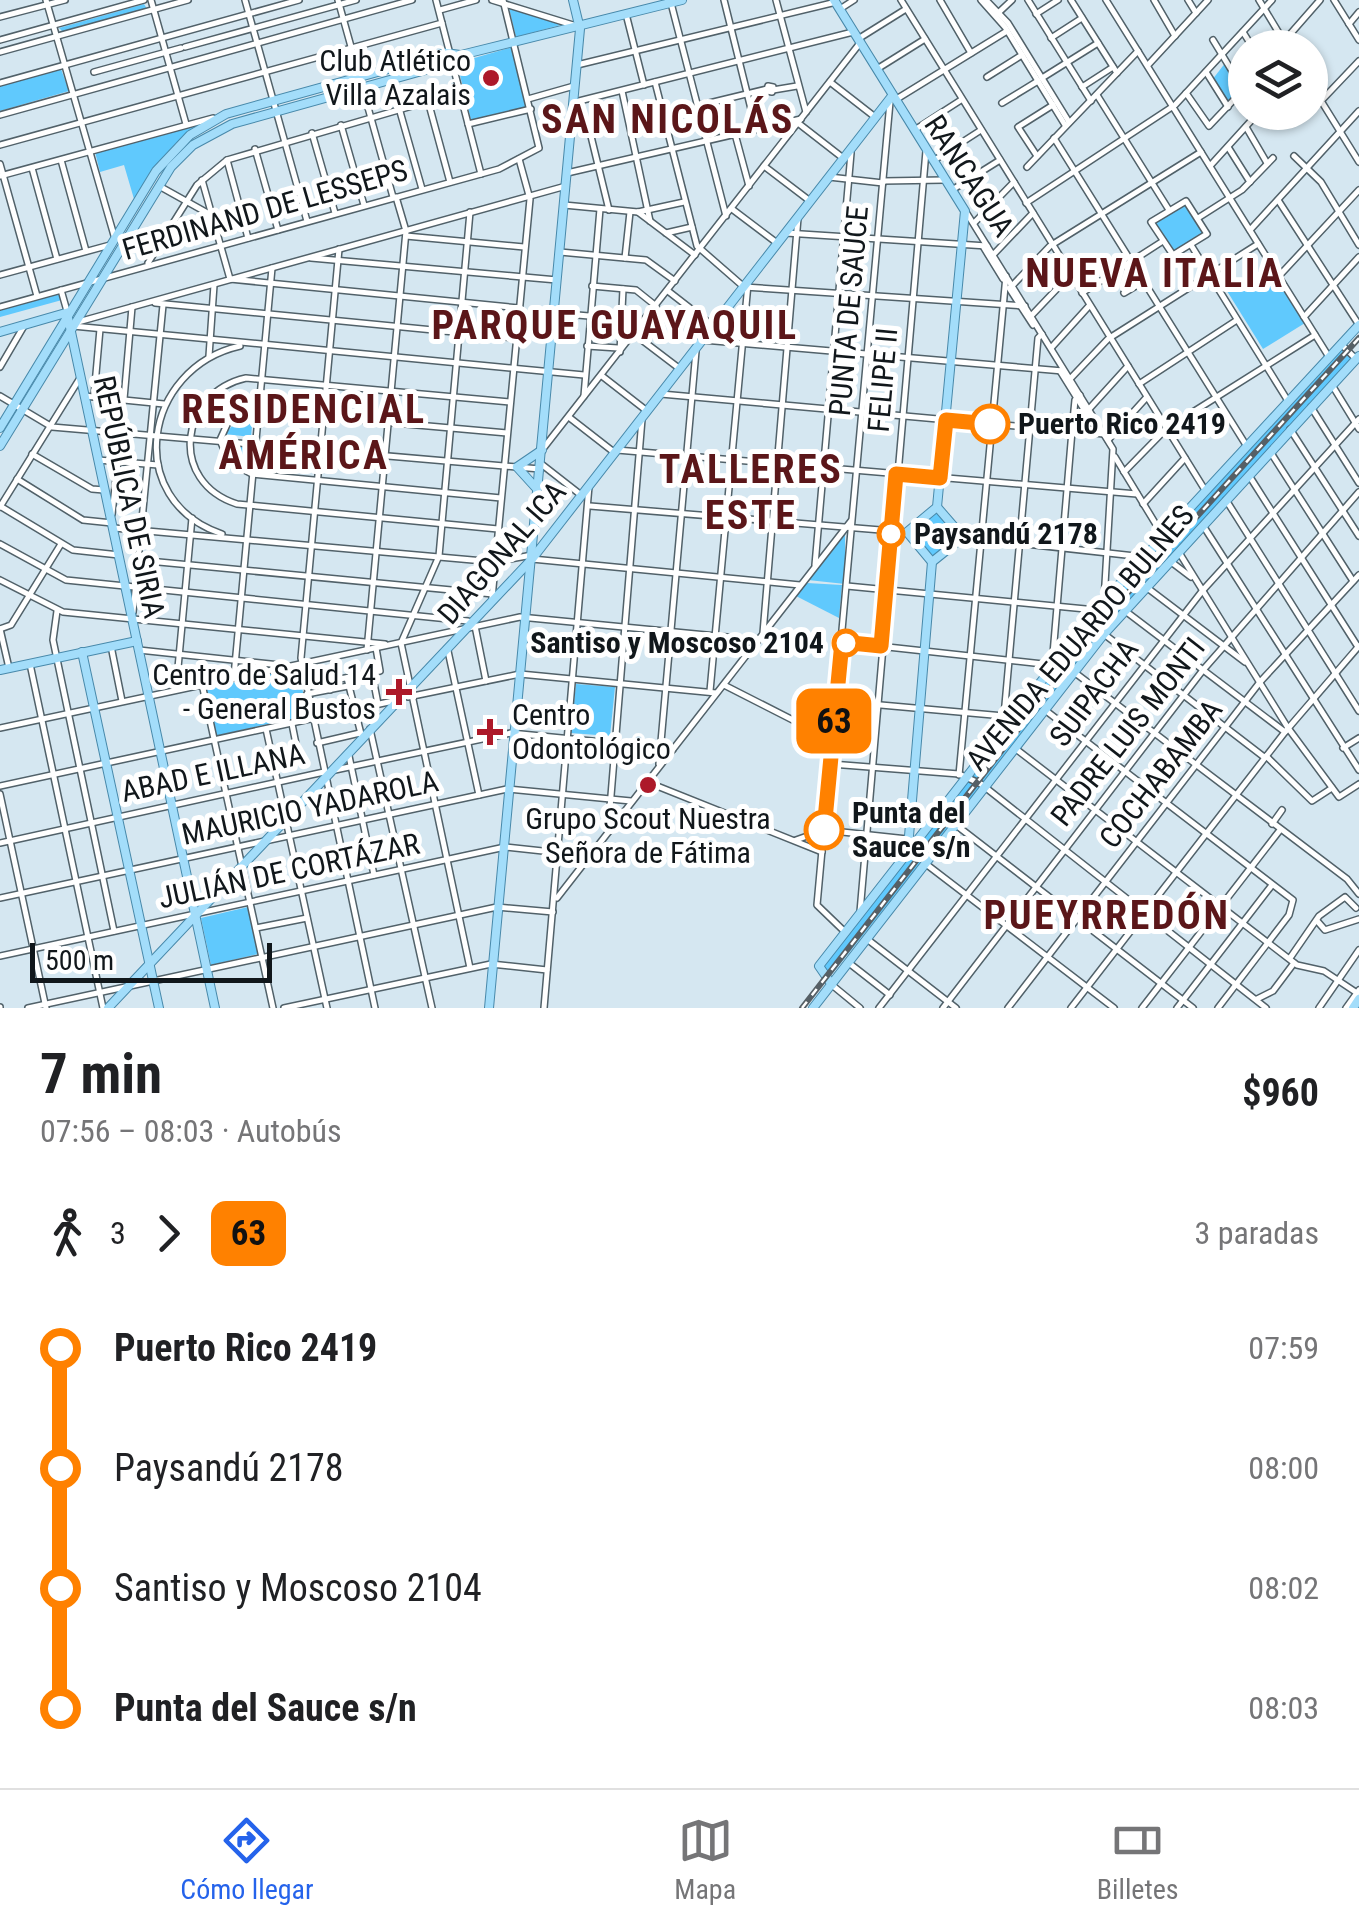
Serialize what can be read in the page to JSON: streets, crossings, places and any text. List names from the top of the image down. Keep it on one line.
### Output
{"streets":{"main road":["RANCAGUA","REPÚBLICA DE SIRIA","DIAGONAL ICA","AVENIDA EDUARDO BULNES"],"street":["FERDINAND DE LESSEPS","PUNTA DE SAUCE","FELIPE II","SUIPACHA","PADRE LUIS MONTI","ABAD E ILLANA","COCHABAMBA","MAURICIO YADAROLA","JULIÁN DE CORTÁZAR"]},"crossings":[["RANCAGUA","PUNTA DE SAUCE"],["RANCAGUA","FELIPE II"],["RANCAGUA","DIAGONAL ICA"],["PUNTA DE SAUCE","DIAGONAL ICA"],["REPÚBLICA DE SIRIA","DIAGONAL ICA"],["REPÚBLICA DE SIRIA","ABAD E ILLANA"],["REPÚBLICA DE SIRIA","MAURICIO YADAROLA"],["REPÚBLICA DE SIRIA","JULIÁN DE CORTÁZAR"],["DIAGONAL ICA","ABAD E ILLANA"],["DIAGONAL ICA","MAURICIO YADAROLA"],["DIAGONAL ICA","JULIÁN DE CORTÁZAR"]],"districts":["SAN NICOLÁS","NUEVA ITALIA","PARQUE GUAYAQUIL","RESIDENCIAL AMÉRICA","TALLERES ESTE","PUEYRREDÓN"],"places":{"other":["Club Atlético Villa Azalais","Puerto Rico 2419","Paysandú 2178","Santiso y Moscoso 2104","Grupo Scout Nuestra Señora de Fátima","Punta del Sauce s/n"],"health":["Centro de Salud 14 - General Bustos","Centro Odontológico"]},"lines":["bus line 63"],"scale_bar":"500 m","page":{"on_map":"63","scale":"500 m","heading":["7 min","07:56 – 08:03 · Autobús","$960"],"legs":["3","63","3 paradas"],"list":[{"name":"Puerto Rico 2419","value":"07:59"},{"name":"Paysandú 2178","value":"08:00"},{"name":"Santiso y Moscoso 2104","value":"08:02"},{"name":"Punta del Sauce s/n","value":"08:03"}],"tabs":["Cómo llegar","Mapa","Billetes"]}}
